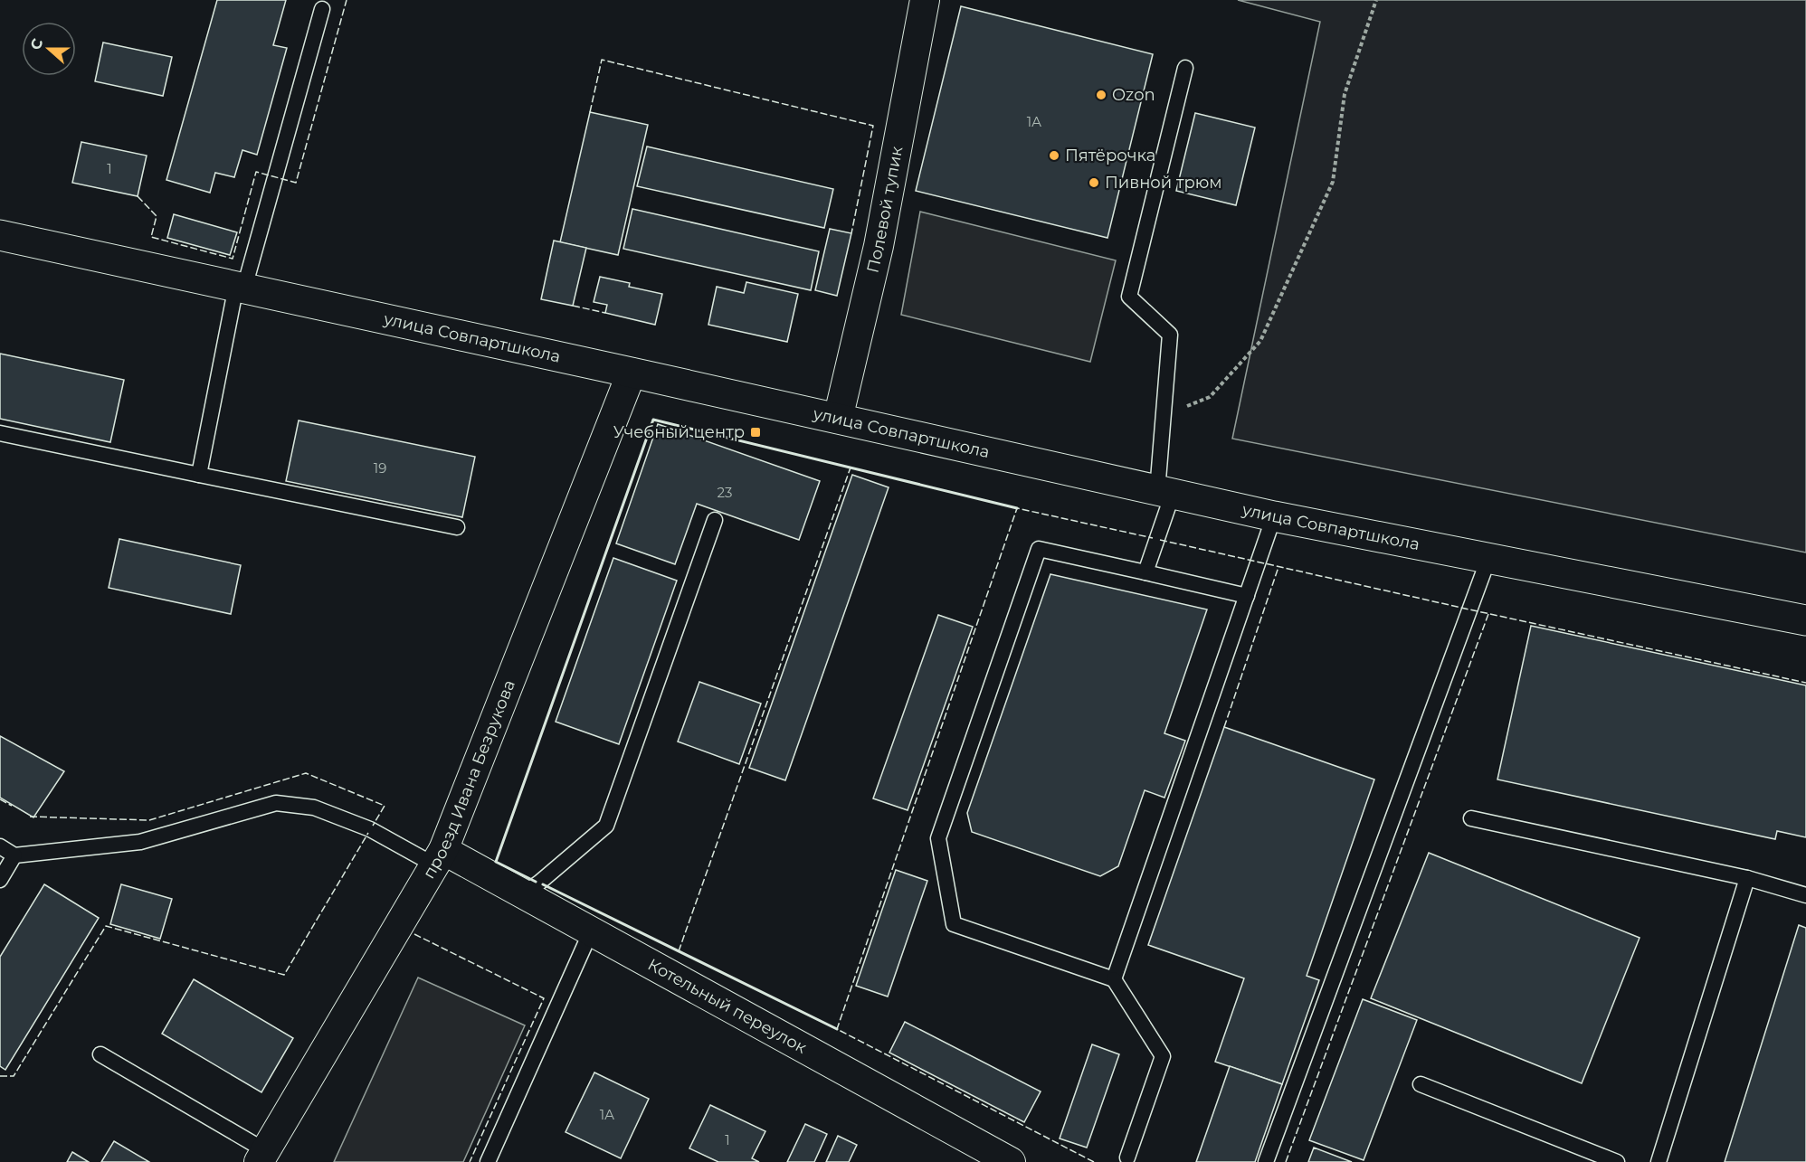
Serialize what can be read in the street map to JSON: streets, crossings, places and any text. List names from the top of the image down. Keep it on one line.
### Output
{"streets":{"street":["Полевой тупик","улица Совпартшкола","проезд Ивана Безрукова","Котельный переулок"]},"crossings":[["Полевой тупик","улица Совпартшкола"],["улица Совпартшкола","проезд Ивана Безрукова"],["проезд Ивана Безрукова","Котельный переулок"]],"places":{"other":["Ozon","Пятёрочка","Пивной трюм"],"transit":["Учебный центр"]},"house_numbers":["1А","1","19","23","1А","1"],"north":"left"}
